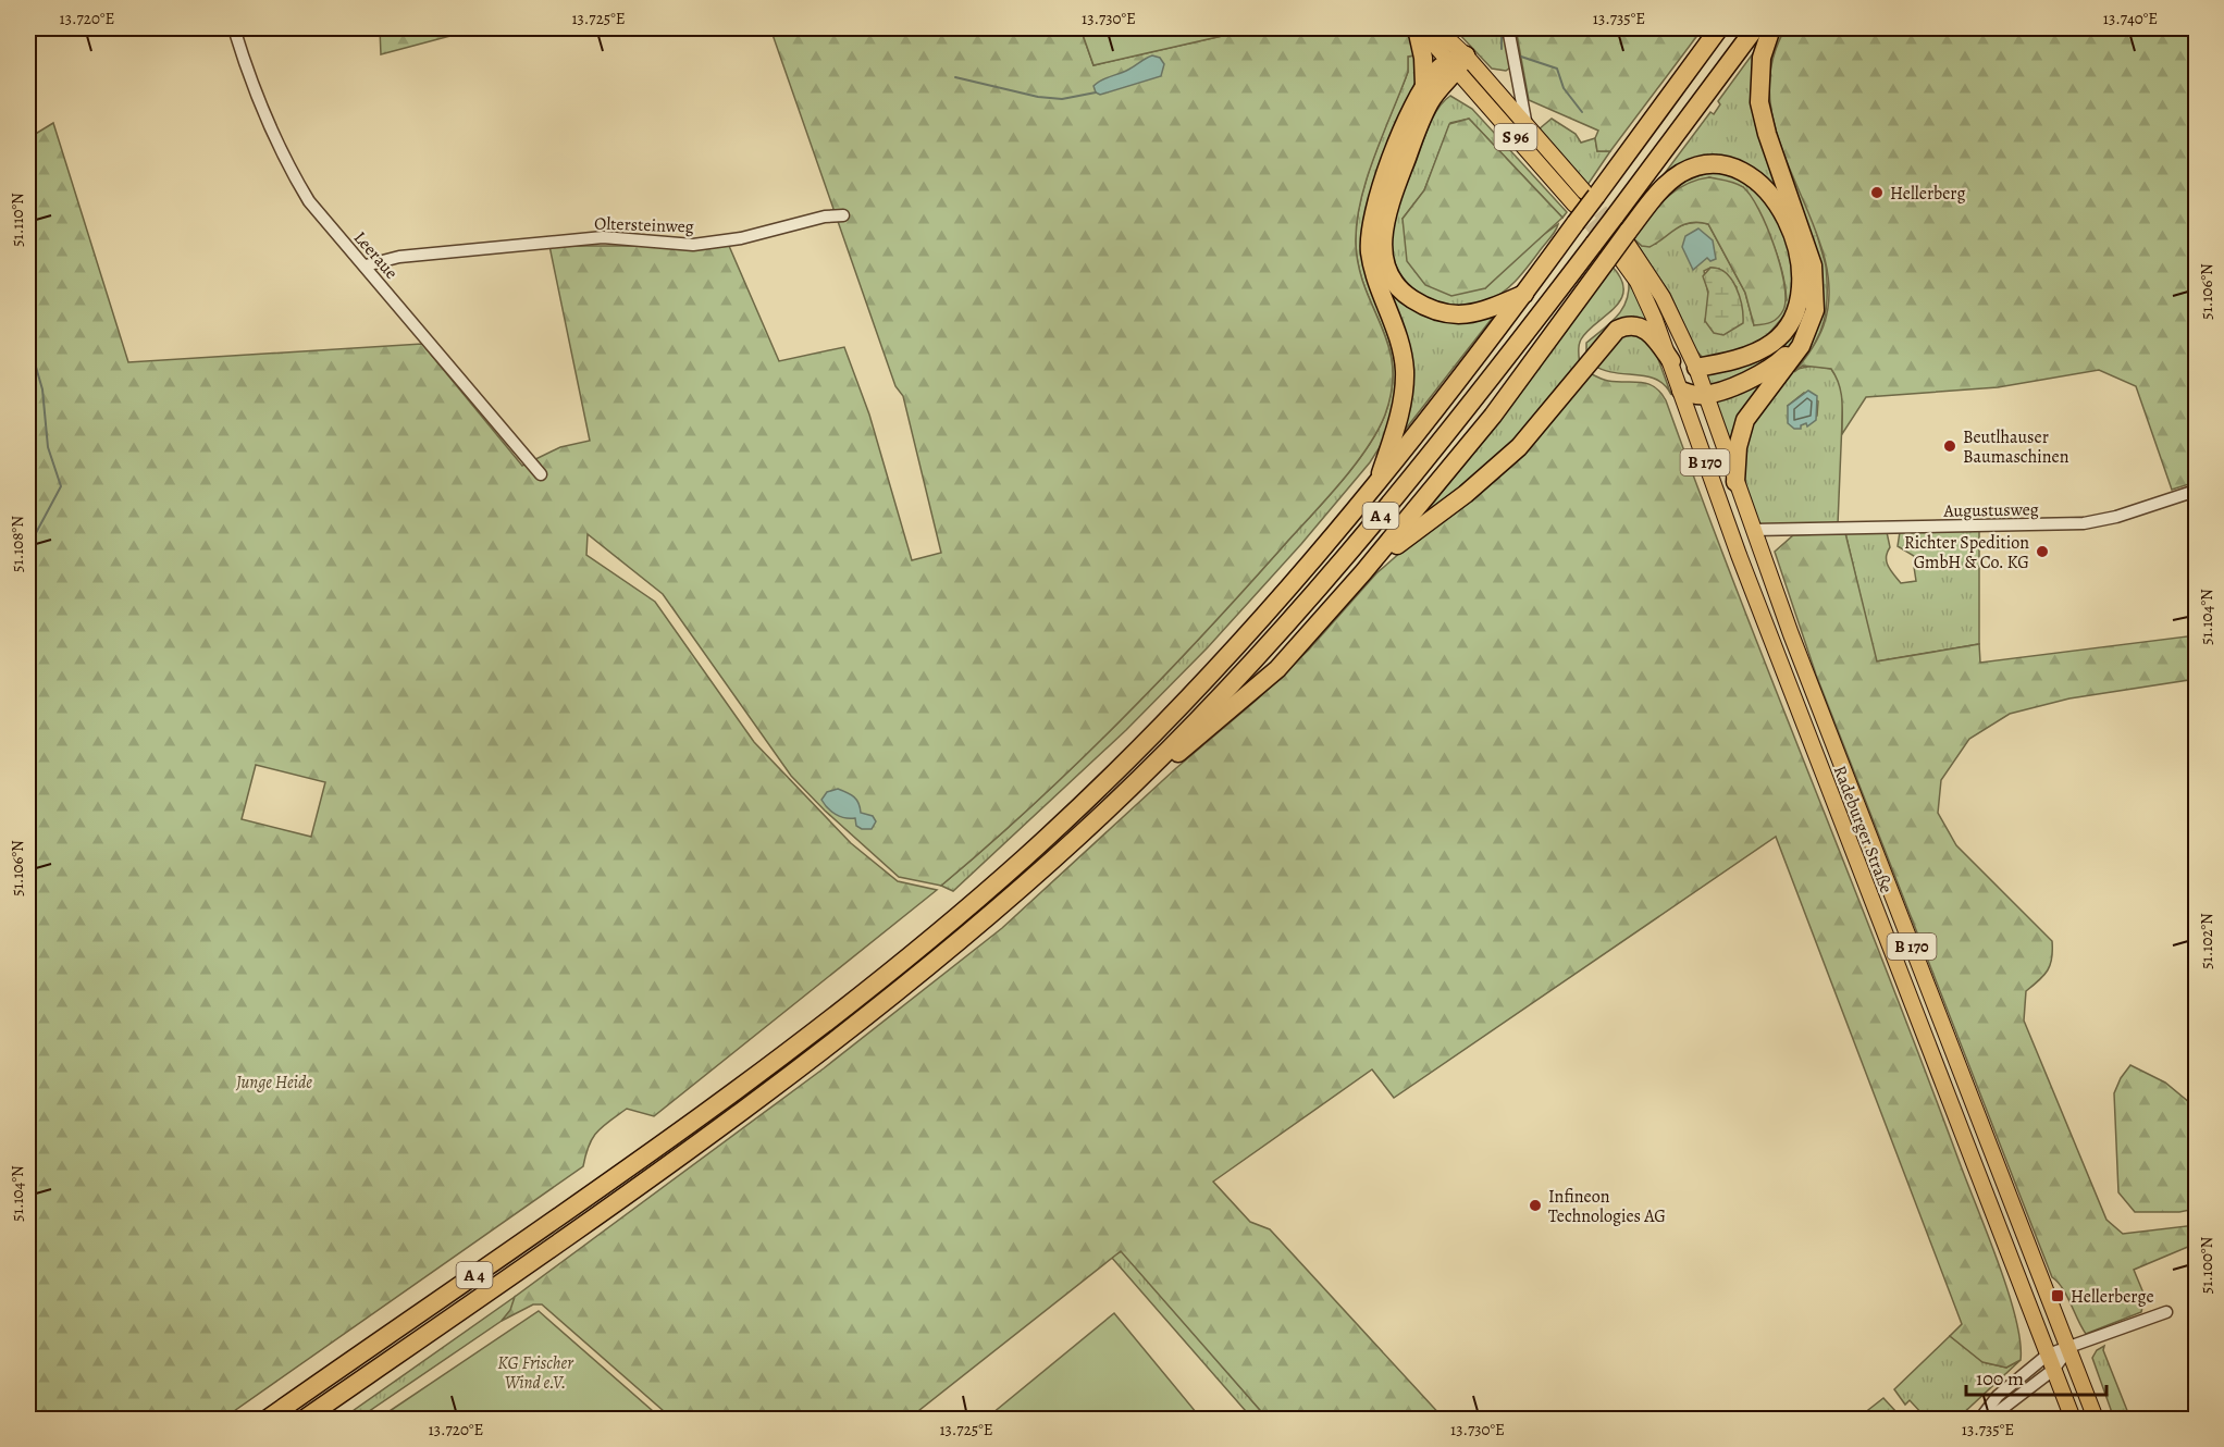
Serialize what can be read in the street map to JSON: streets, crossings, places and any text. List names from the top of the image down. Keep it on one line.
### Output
{"streets":{"highway":["A 4"],"main road":["S 96","B 170","Radeburger Straße"],"street":["Oltersteinweg","Leeraue","Augustusweg"]},"crossings":[["S 96","A 4"],["Oltersteinweg","Leeraue"],["Augustusweg","Radeburger Straße"]],"parks":["Junge Heide","KG Frischer Wind e.V."],"places":{"other":["Hellerberg","Beutlhauser Baumaschinen","Richter Spedition GmbH & Co. KG","Infineon Technologies AG"],"transit":["Hellerberge"]},"scale_bar":"100 m","coordinates":["13.720°E","13.725°E","13.730°E","13.735°E","13.740°E","51.110°N","51.106°N","51.108°N","51.104°N","51.102°N","51.100°N"]}
